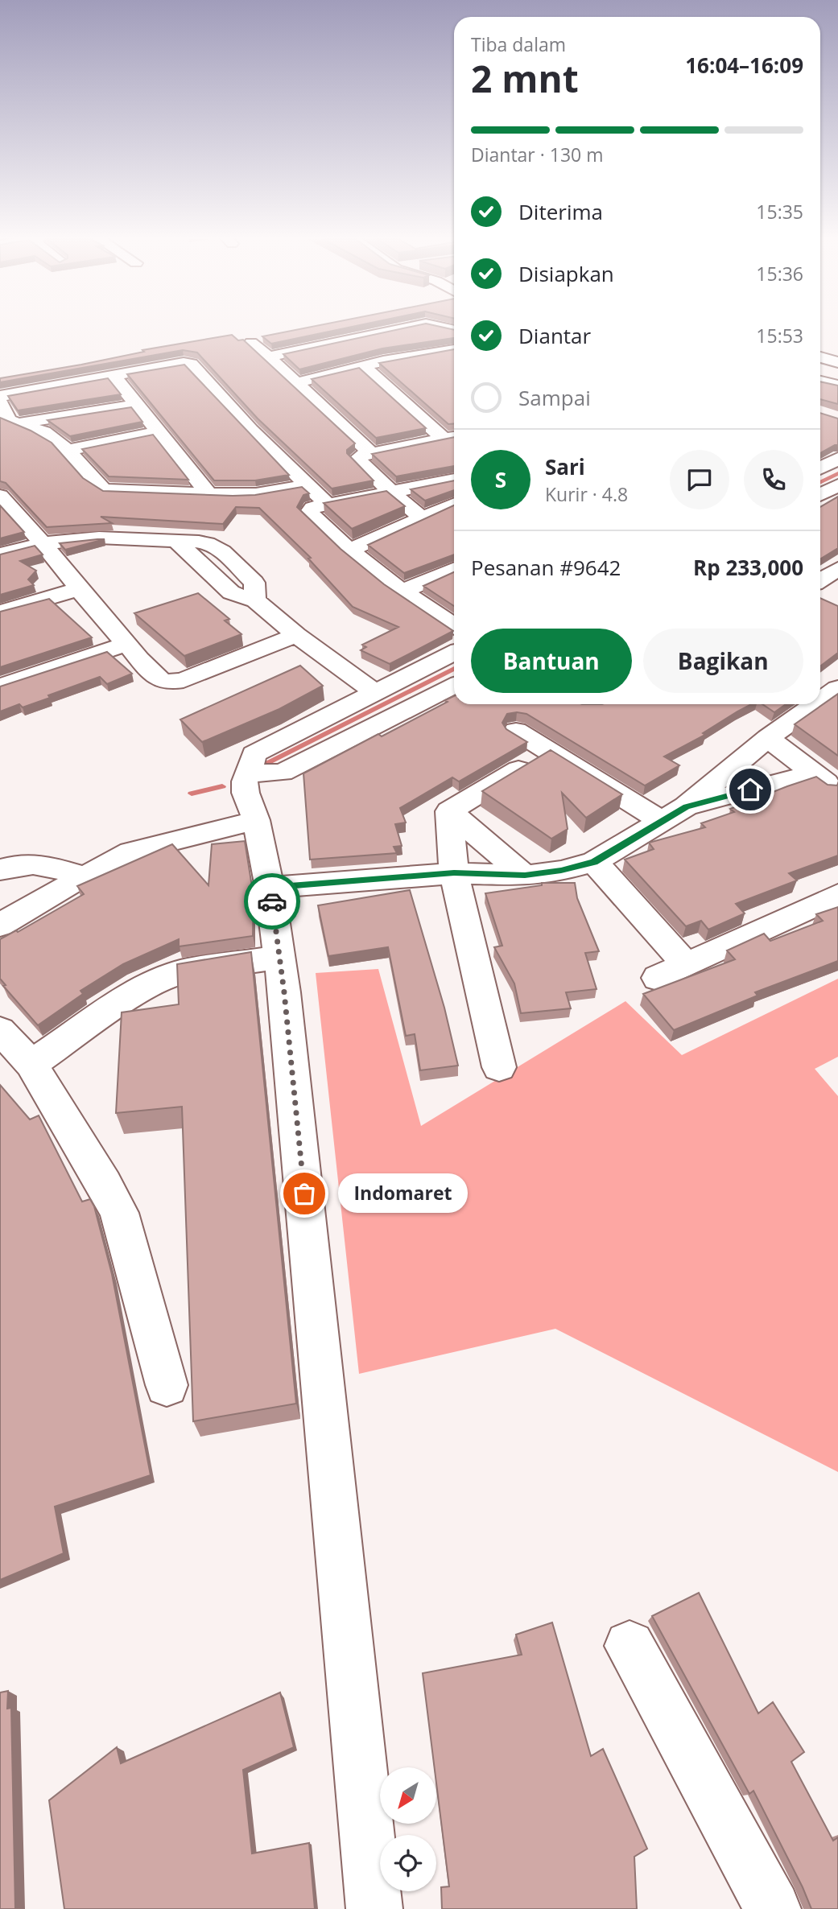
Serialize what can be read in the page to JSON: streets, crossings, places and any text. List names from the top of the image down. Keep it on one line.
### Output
{"places":["Indomaret"],"north":"bottom left","page":{"heading":["2 mnt","Tiba dalam","16:04–16:09"],"panel":["Sari","Kurir · 4.8","Pesanan #9642","Rp 233,000"],"bar":"Diantar · 130 m","list":[["Diterima","15:35"],["Disiapkan","15:36"],["Diantar","15:53"],"Sampai"],"round":"S","buttons":["Bantuan","Bagikan"],"bubble":"Indomaret"}}
